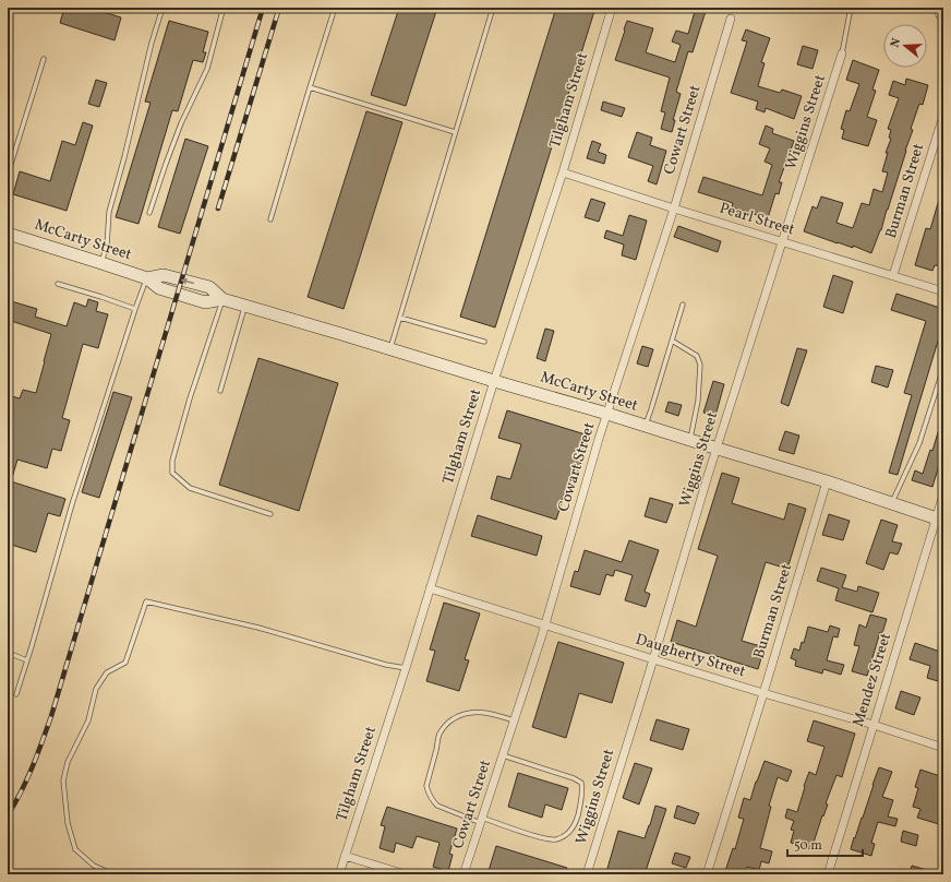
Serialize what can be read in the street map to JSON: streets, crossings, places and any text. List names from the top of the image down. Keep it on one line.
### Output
{"streets":{"main road":["McCarty Street"],"street":["Tilgham Street","Wiggins Street","Cowart Street","Burman Street","Pearl Street","Daugherty Street","Mendez Street"]},"crossings":[["Tilgham Street","Pearl Street"],["Tilgham Street","McCarty Street"],["Tilgham Street","Daugherty Street"],["Wiggins Street","Pearl Street"],["Wiggins Street","McCarty Street"],["Wiggins Street","Daugherty Street"],["Cowart Street","Pearl Street"],["Cowart Street","McCarty Street"],["Cowart Street","Daugherty Street"],["Burman Street","Pearl Street"],["Burman Street","McCarty Street"],["Burman Street","Daugherty Street"],["McCarty Street","Mendez Street"],["Daugherty Street","Mendez Street"]],"scale_bar":"50 m","north":"left"}
